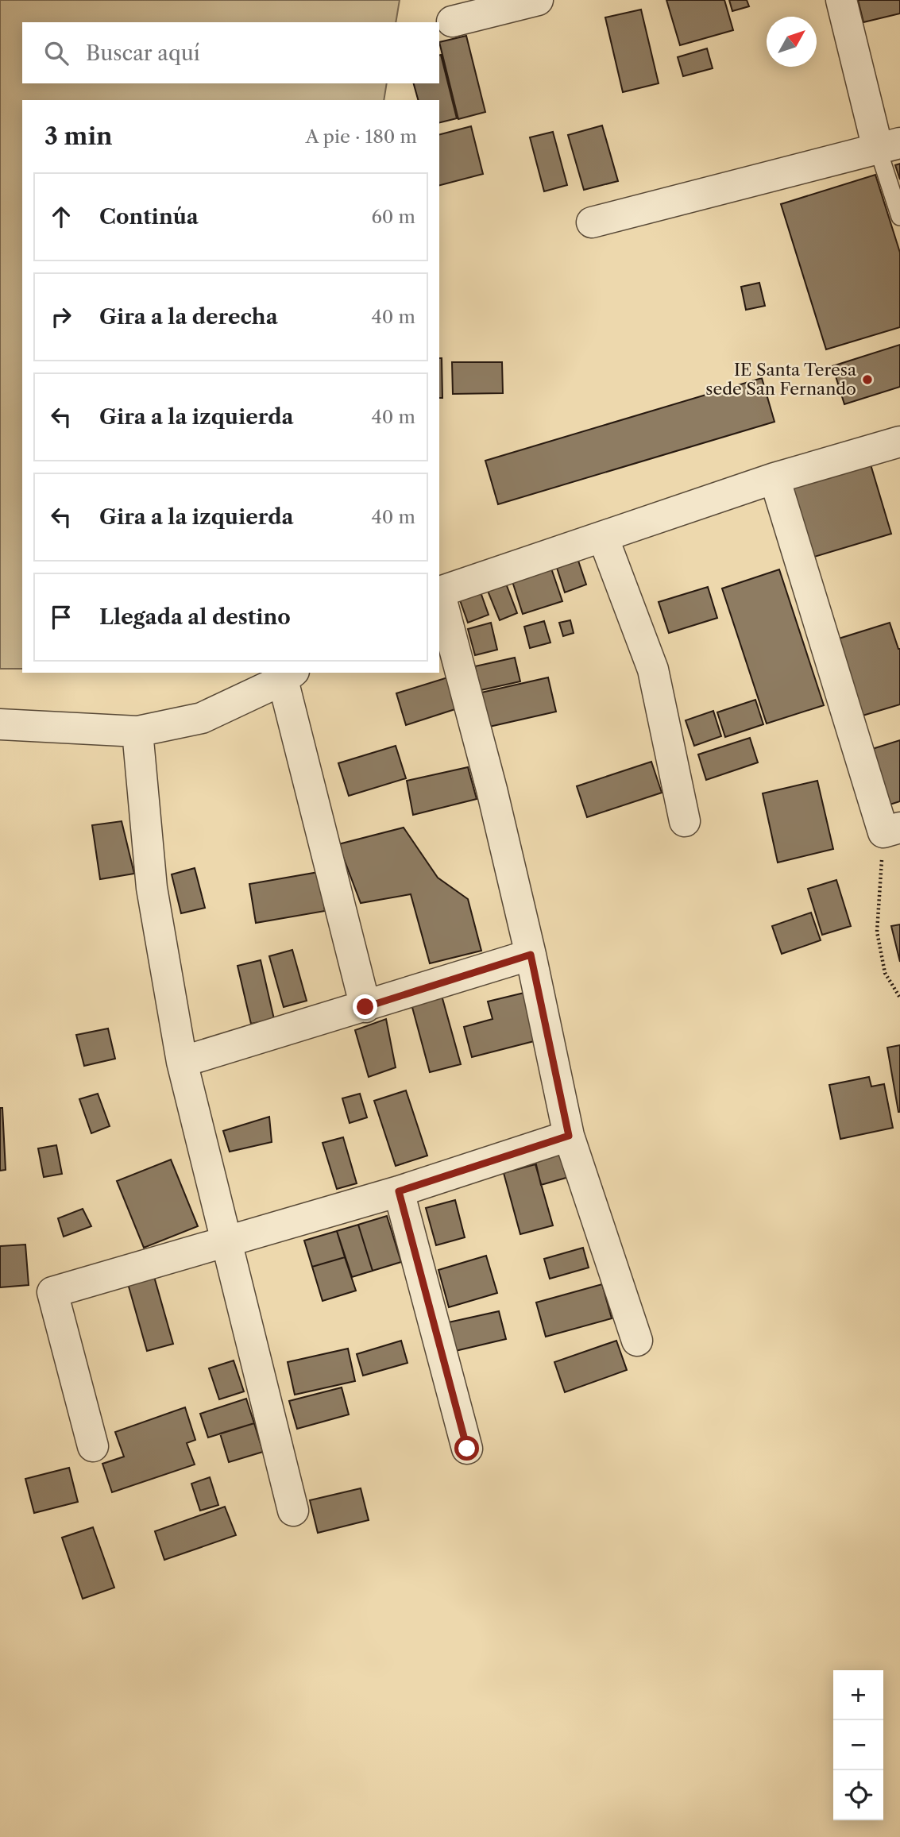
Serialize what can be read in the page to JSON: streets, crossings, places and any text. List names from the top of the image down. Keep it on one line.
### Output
{"places":["IE Santa Teresa sede San Fernando"],"north":"top right","page":{"search":"Buscar aquí","heading":["3 min","A pie · 180 m"],"list":[["Continúa","60 m"],["Gira a la derecha","40 m"],["Gira a la izquierda","40 m"],["Gira a la izquierda","40 m"],"Llegada al destino"],"map_buttons":["+","−"]}}
